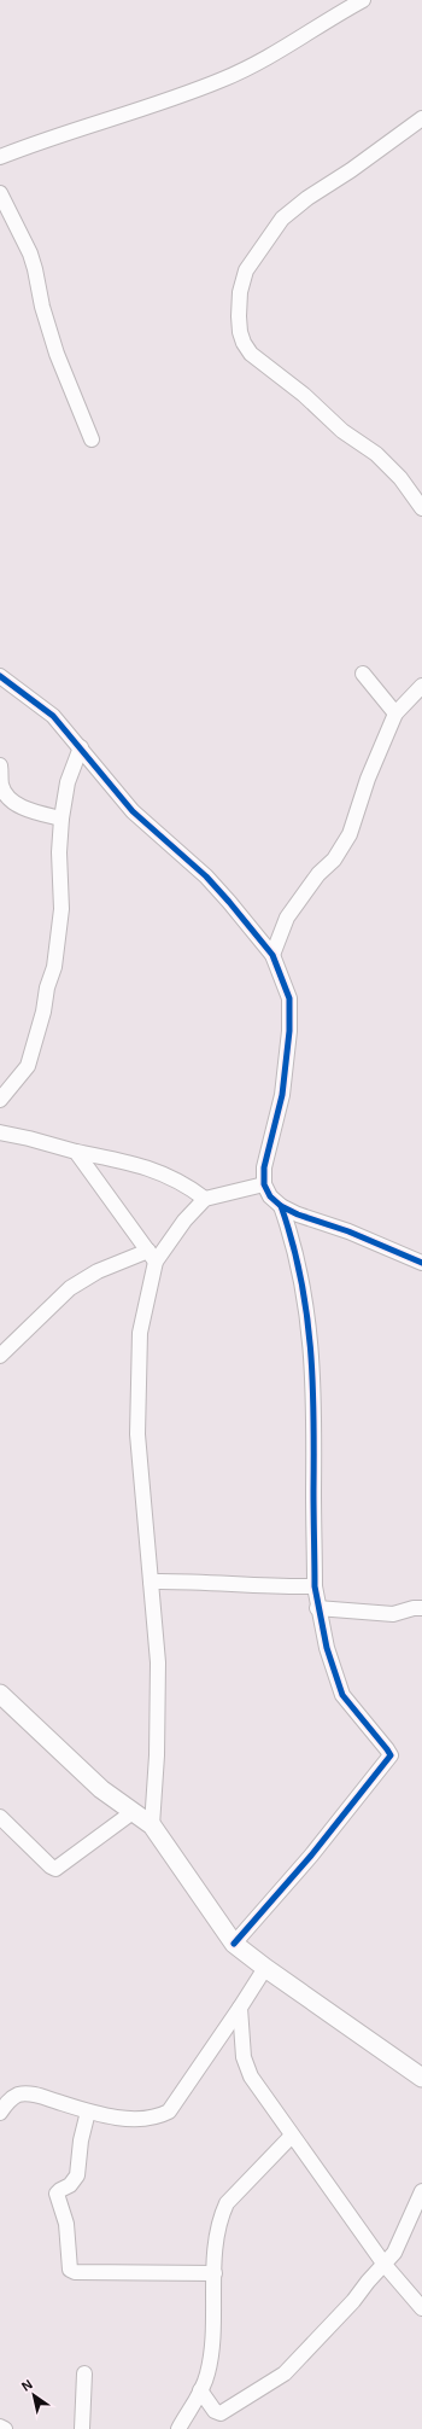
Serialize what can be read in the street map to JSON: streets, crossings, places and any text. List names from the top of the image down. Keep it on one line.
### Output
{"north":"top left"}
